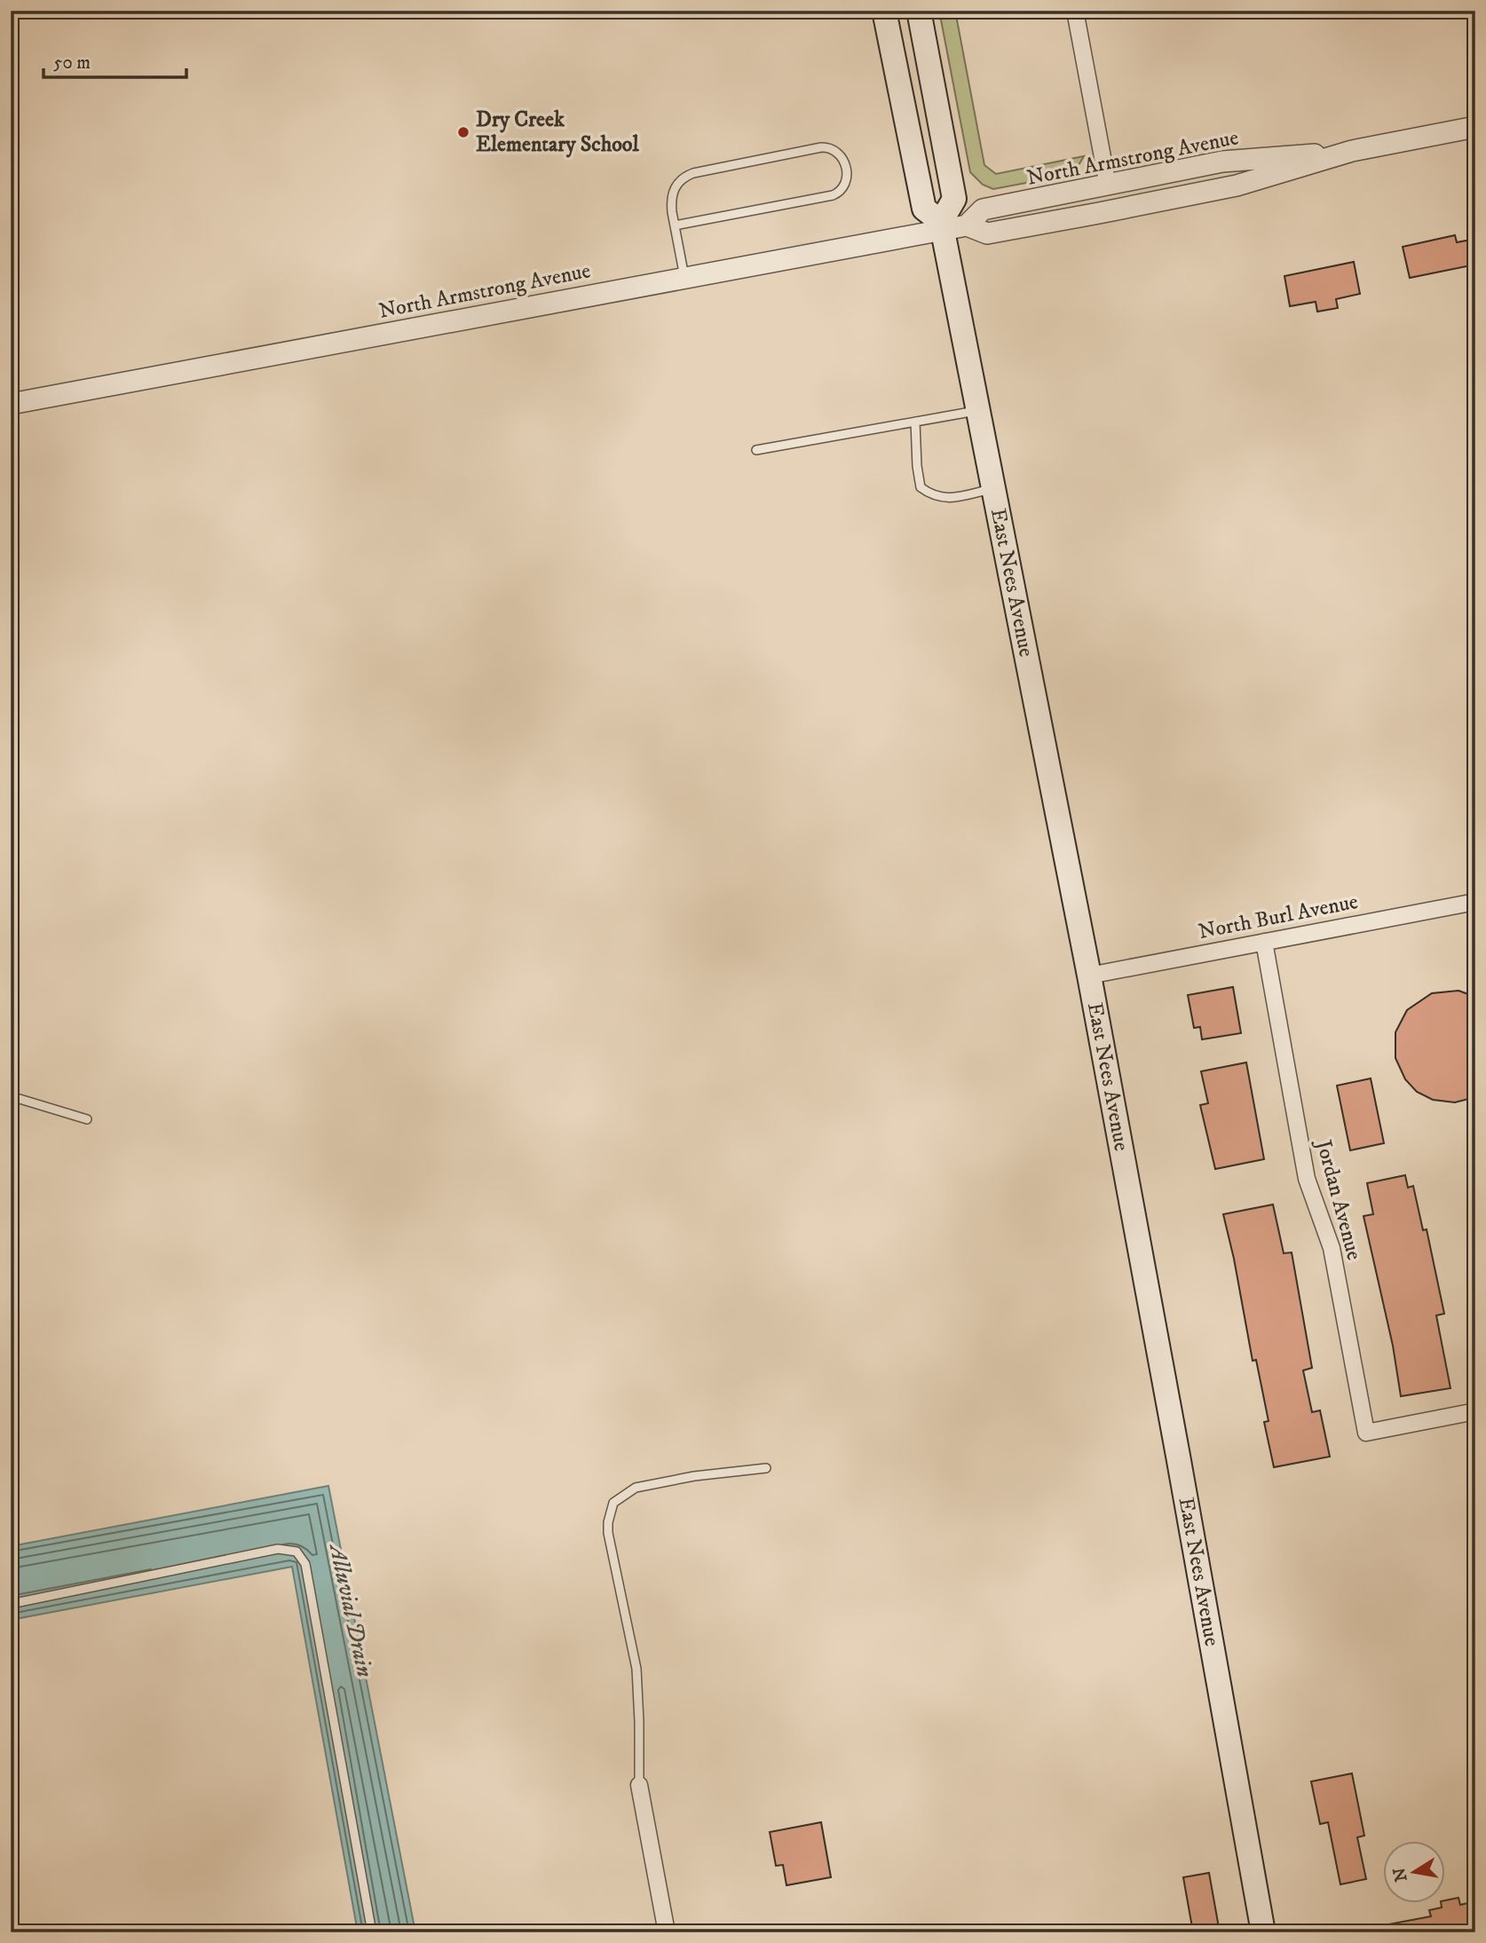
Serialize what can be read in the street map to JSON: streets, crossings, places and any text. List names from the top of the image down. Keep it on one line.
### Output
{"streets":{"main road":["East Nees Avenue"],"street":["North Armstrong Avenue","North Burl Avenue","Jordan Avenue"]},"crossings":[["North Armstrong Avenue","East Nees Avenue"],["East Nees Avenue","North Burl Avenue"],["North Burl Avenue","Jordan Avenue"]],"water":["Alluvial Drain"],"places":["Dry Creek Elementary School"],"scale_bar":"50 m","north":"left"}
